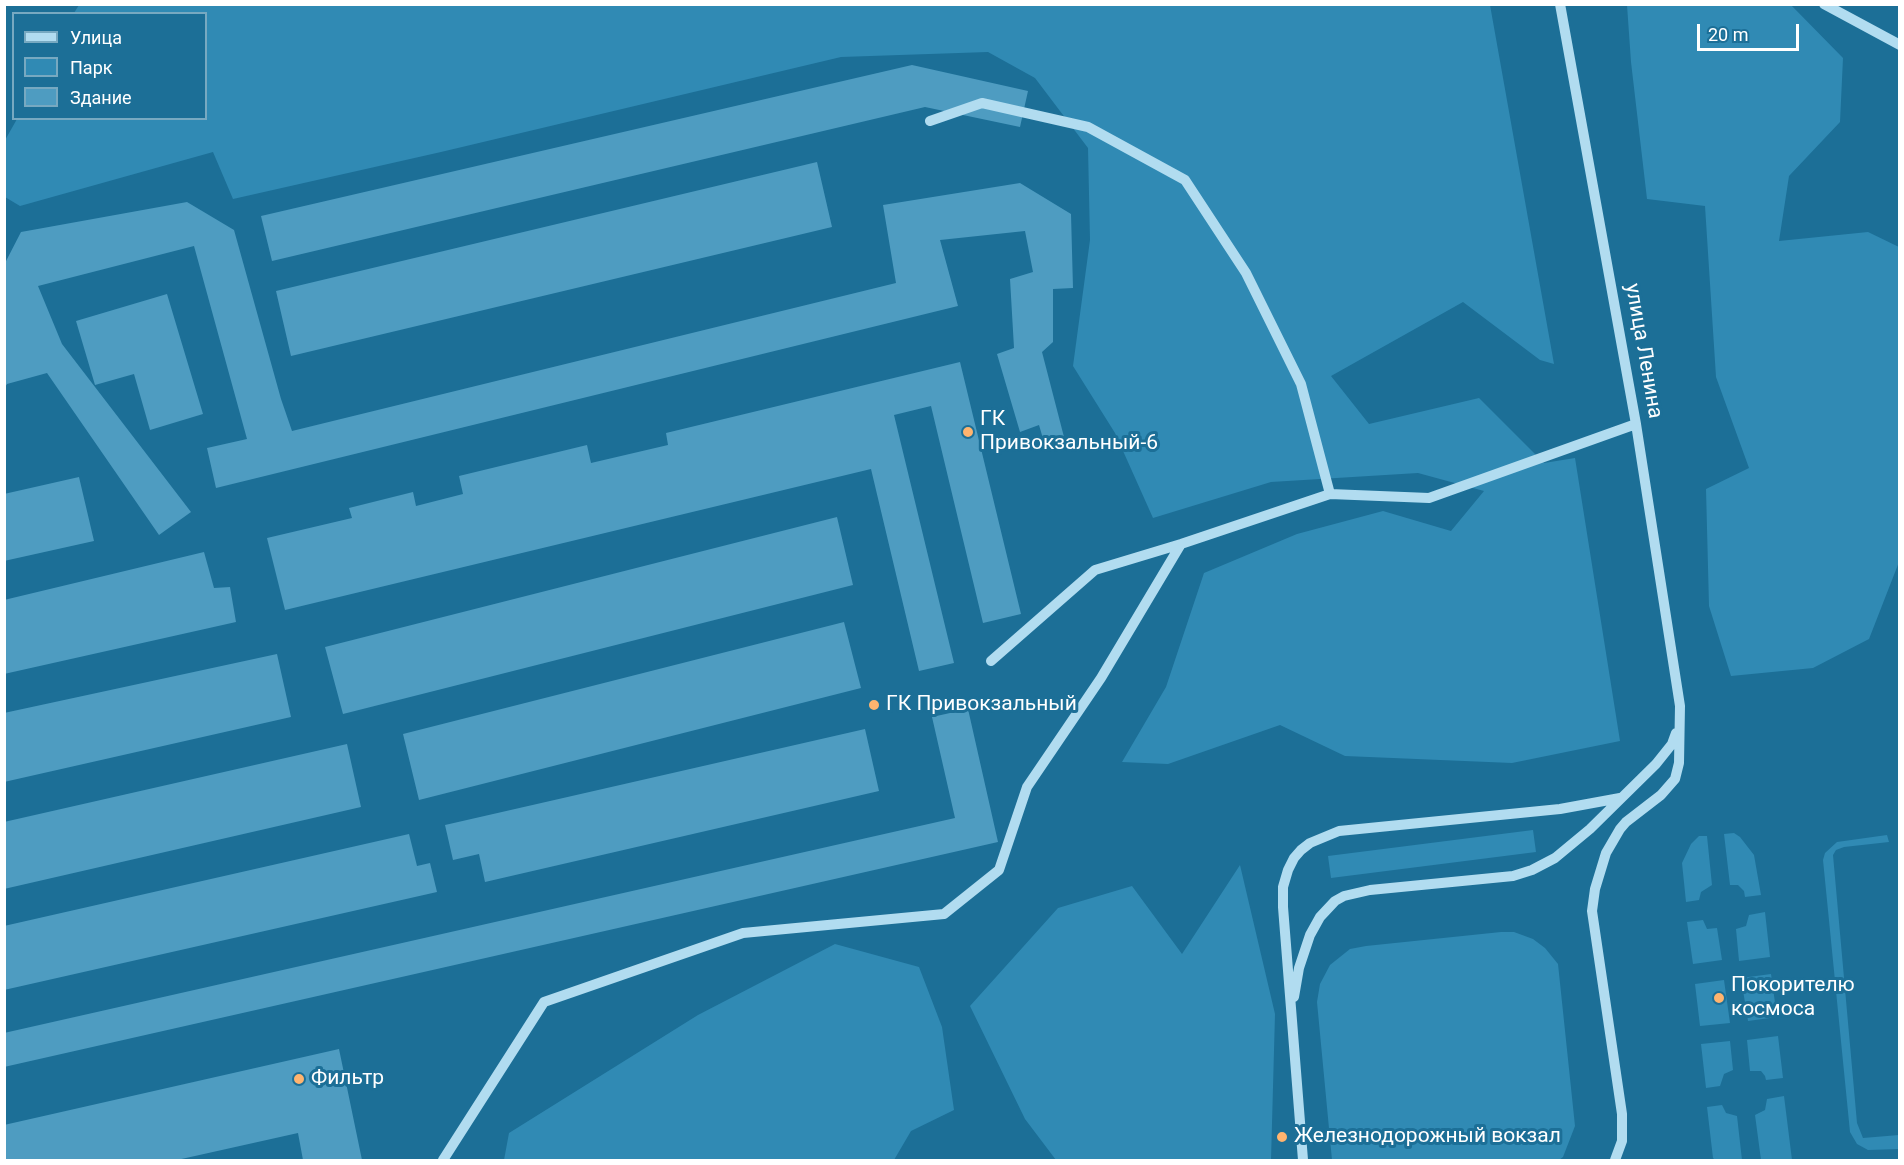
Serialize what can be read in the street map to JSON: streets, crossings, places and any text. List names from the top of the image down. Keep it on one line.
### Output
{"streets":{"street":["улица Ленина"]},"places":["ГК Привокзальный-6","ГК Привокзальный","Покорителю космоса","Фильтр","Железнодорожный вокзал"],"legend":["Улица","Парк","Здание"],"scale_bar":"20 m"}
